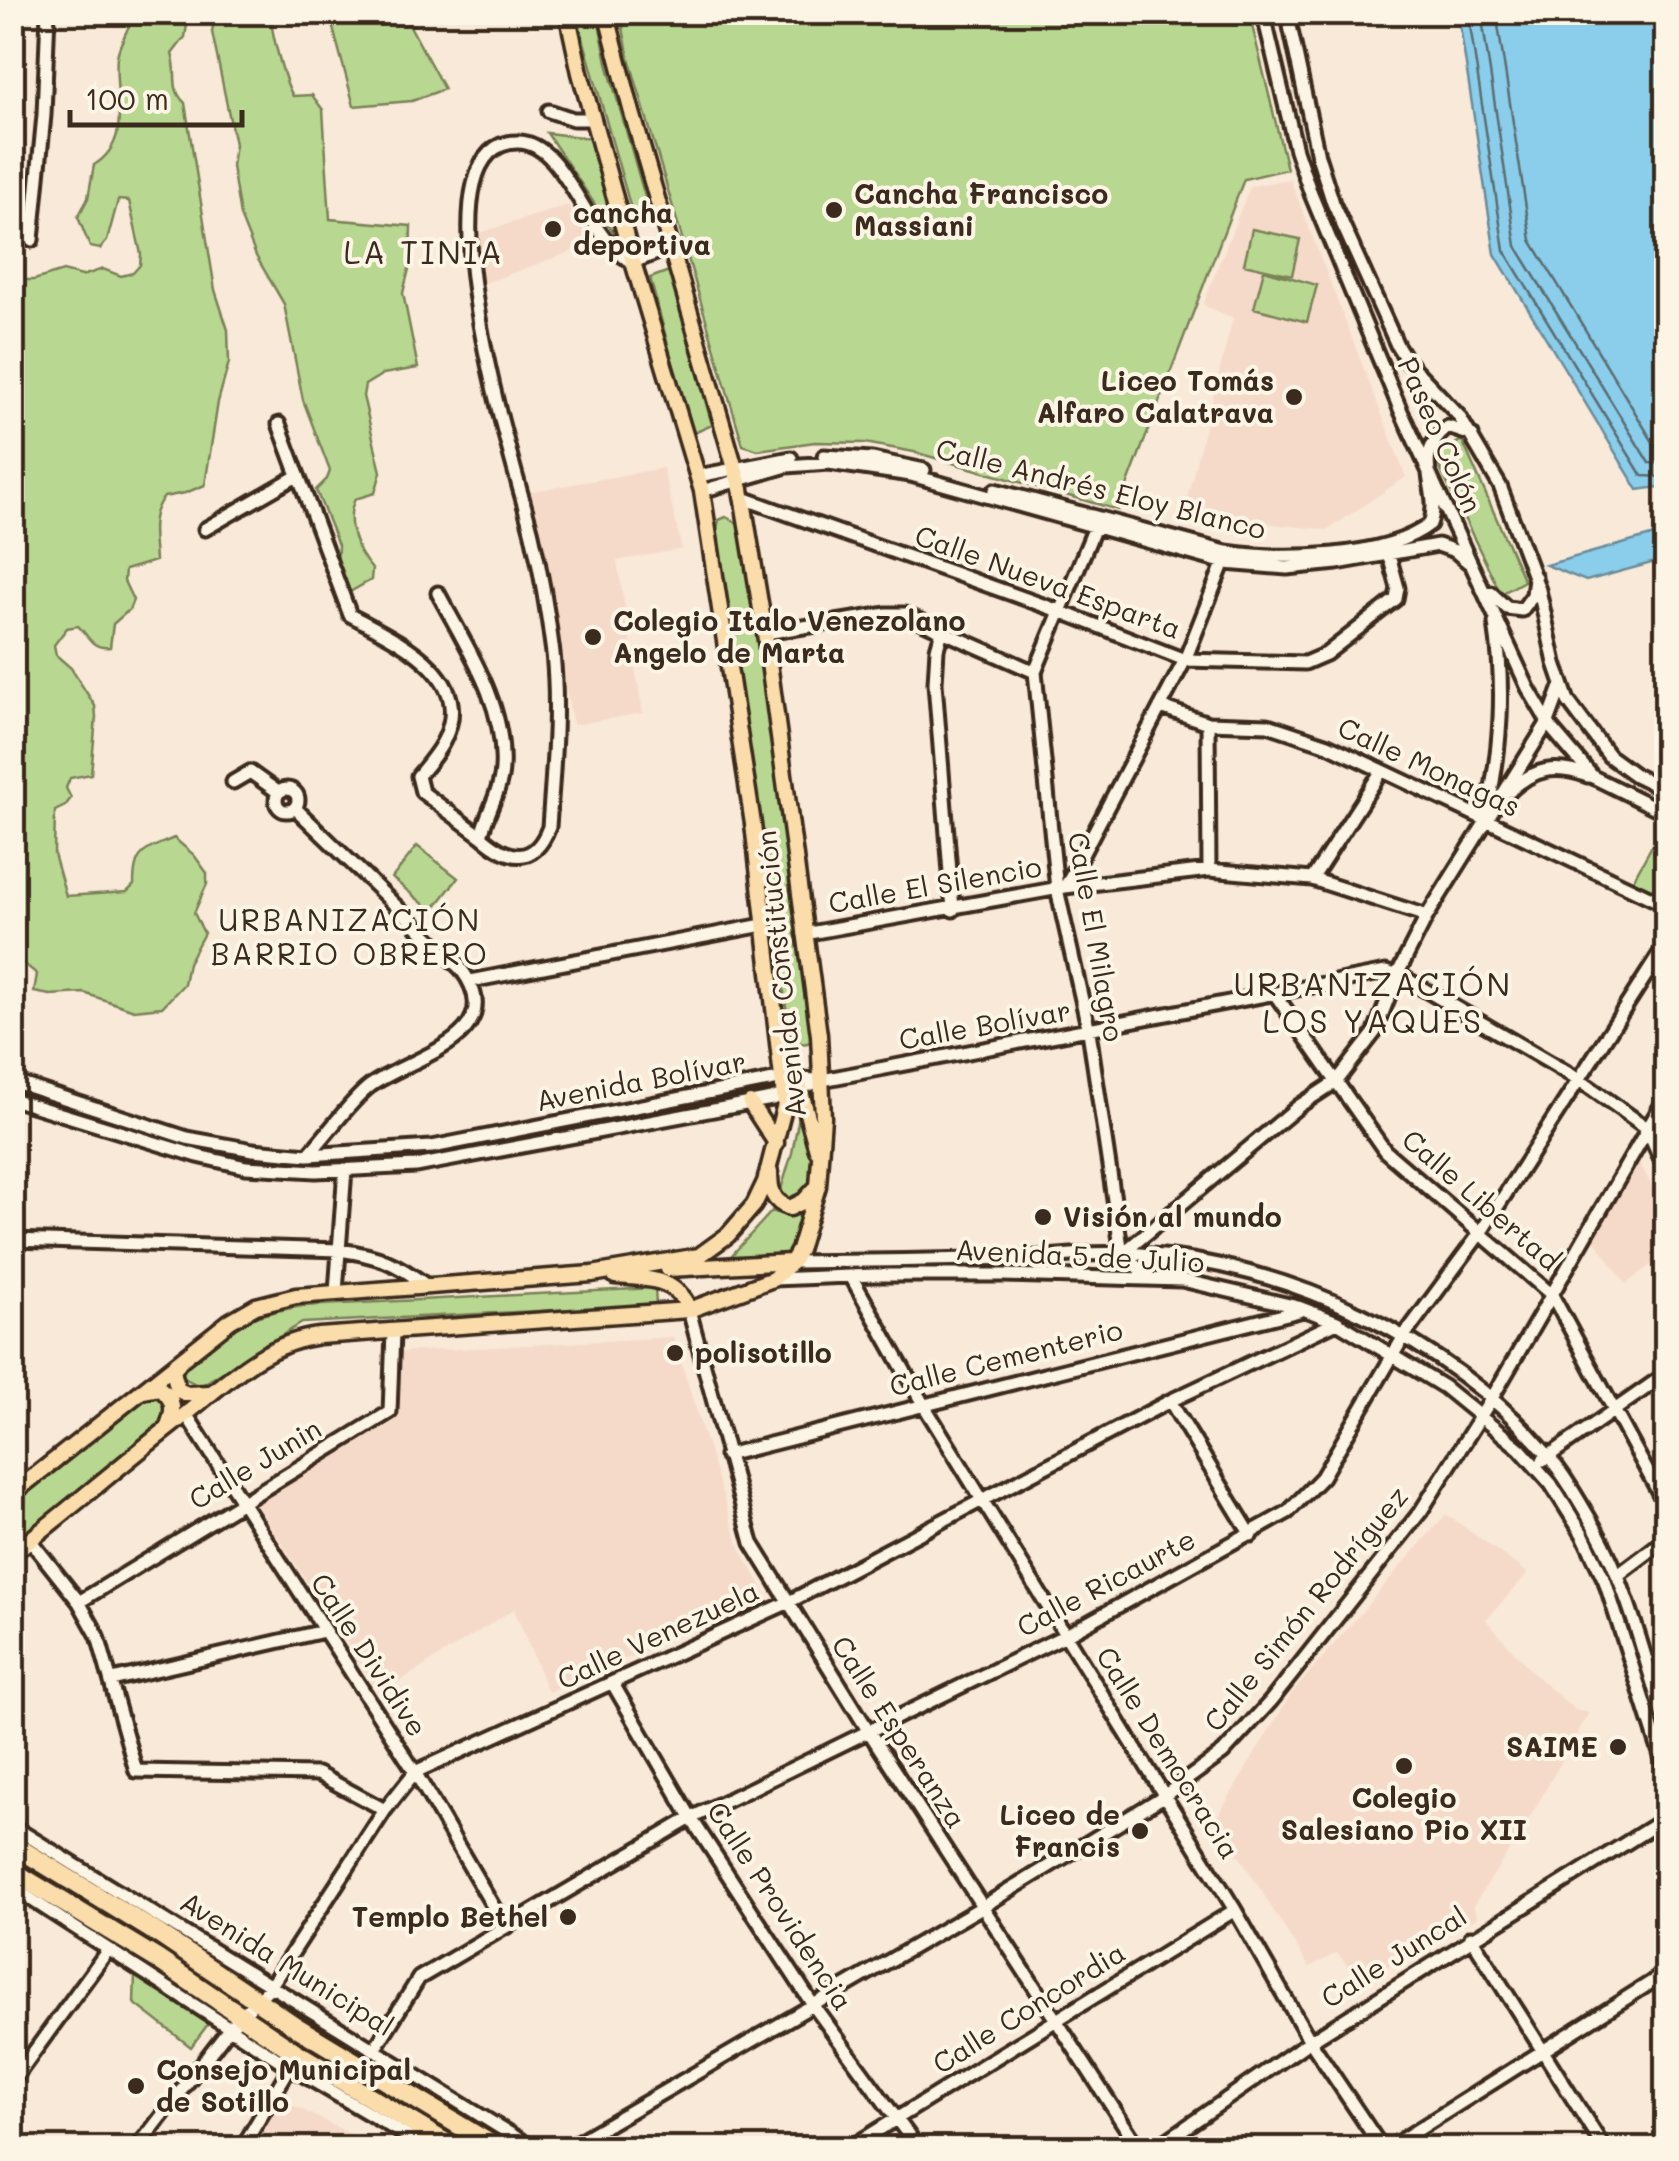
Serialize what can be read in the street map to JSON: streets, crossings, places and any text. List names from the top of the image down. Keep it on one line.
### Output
{"streets":{"highway":["Avenida Municipal"],"main road":["Avenida Constitución"],"street":["Paseo Colón","Calle Andrés Eloy Blanco","Calle Nueva Esparta","Calle Monagas","Calle El Silencio","Calle El Milagro","Calle Bolívar","Avenida Bolívar","Calle Libertad","Avenida 5 de Julio","Calle Cementerio","Calle Junin","Calle Ricaurte","Calle Simón Rodríguez","Calle Venezuela","Calle Dividive","Calle Esperanza","Calle Democracia","Calle Providencia","Calle Juncal","Calle Concordia"]},"crossings":[["Paseo Colón","Calle Andrés Eloy Blanco"],["Calle Andrés Eloy Blanco","Calle Nueva Esparta"],["Calle Andrés Eloy Blanco","Avenida Constitución"],["Calle Nueva Esparta","Avenida Constitución"],["Calle El Silencio","Calle El Milagro"],["Calle El Silencio","Avenida Constitución"],["Calle El Milagro","Calle Bolívar"],["Calle El Milagro","Avenida 5 de Julio"],["Avenida Constitución","Calle Bolívar"],["Avenida Constitución","Avenida Bolívar"],["Avenida Constitución","Avenida 5 de Julio"],["Avenida Constitución","Calle Junin"],["Avenida Constitución","Calle Dividive"],["Avenida Constitución","Calle Esperanza"],["Calle Bolívar","Avenida Bolívar"],["Calle Bolívar","Calle Libertad"],["Calle Libertad","Calle Ricaurte"],["Calle Libertad","Calle Simón Rodríguez"],["Avenida 5 de Julio","Calle Cementerio"],["Avenida 5 de Julio","Calle Ricaurte"],["Avenida 5 de Julio","Calle Simón Rodríguez"],["Avenida 5 de Julio","Calle Venezuela"],["Avenida 5 de Julio","Calle Democracia"],["Calle Cementerio","Calle Esperanza"],["Calle Cementerio","Calle Democracia"],["Calle Junin","Calle Dividive"],["Calle Ricaurte","Calle Dividive"],["Calle Ricaurte","Calle Esperanza"],["Calle Ricaurte","Calle Democracia"],["Calle Ricaurte","Calle Providencia"],["Calle Ricaurte","Avenida Municipal"],["Calle Simón Rodríguez","Calle Esperanza"],["Calle Simón Rodríguez","Calle Democracia"],["Calle Simón Rodríguez","Calle Providencia"],["Calle Venezuela","Calle Dividive"],["Calle Venezuela","Calle Esperanza"],["Calle Venezuela","Calle Democracia"],["Calle Venezuela","Calle Providencia"],["Calle Venezuela","Avenida Municipal"],["Calle Esperanza","Calle Concordia"],["Calle Democracia","Calle Juncal"],["Calle Democracia","Calle Concordia"],["Calle Providencia","Calle Concordia"]],"districts":["LA TINIA","URBANIZACIÓN BARRIO OBRERO","URBANIZACIÓN LOS YAQUES"],"places":["Cancha Francisco Massiani","cancha deportiva","Liceo Tomás Alfaro Calatrava","Colegio Italo Venezolano Angelo de Marta","Visión al mundo","polisotillo","SAIME","Colegio Salesiano Pio XII","Liceo de Francis","Templo Bethel","Consejo Municipal de Sotillo"],"scale_bar":"100 m"}
